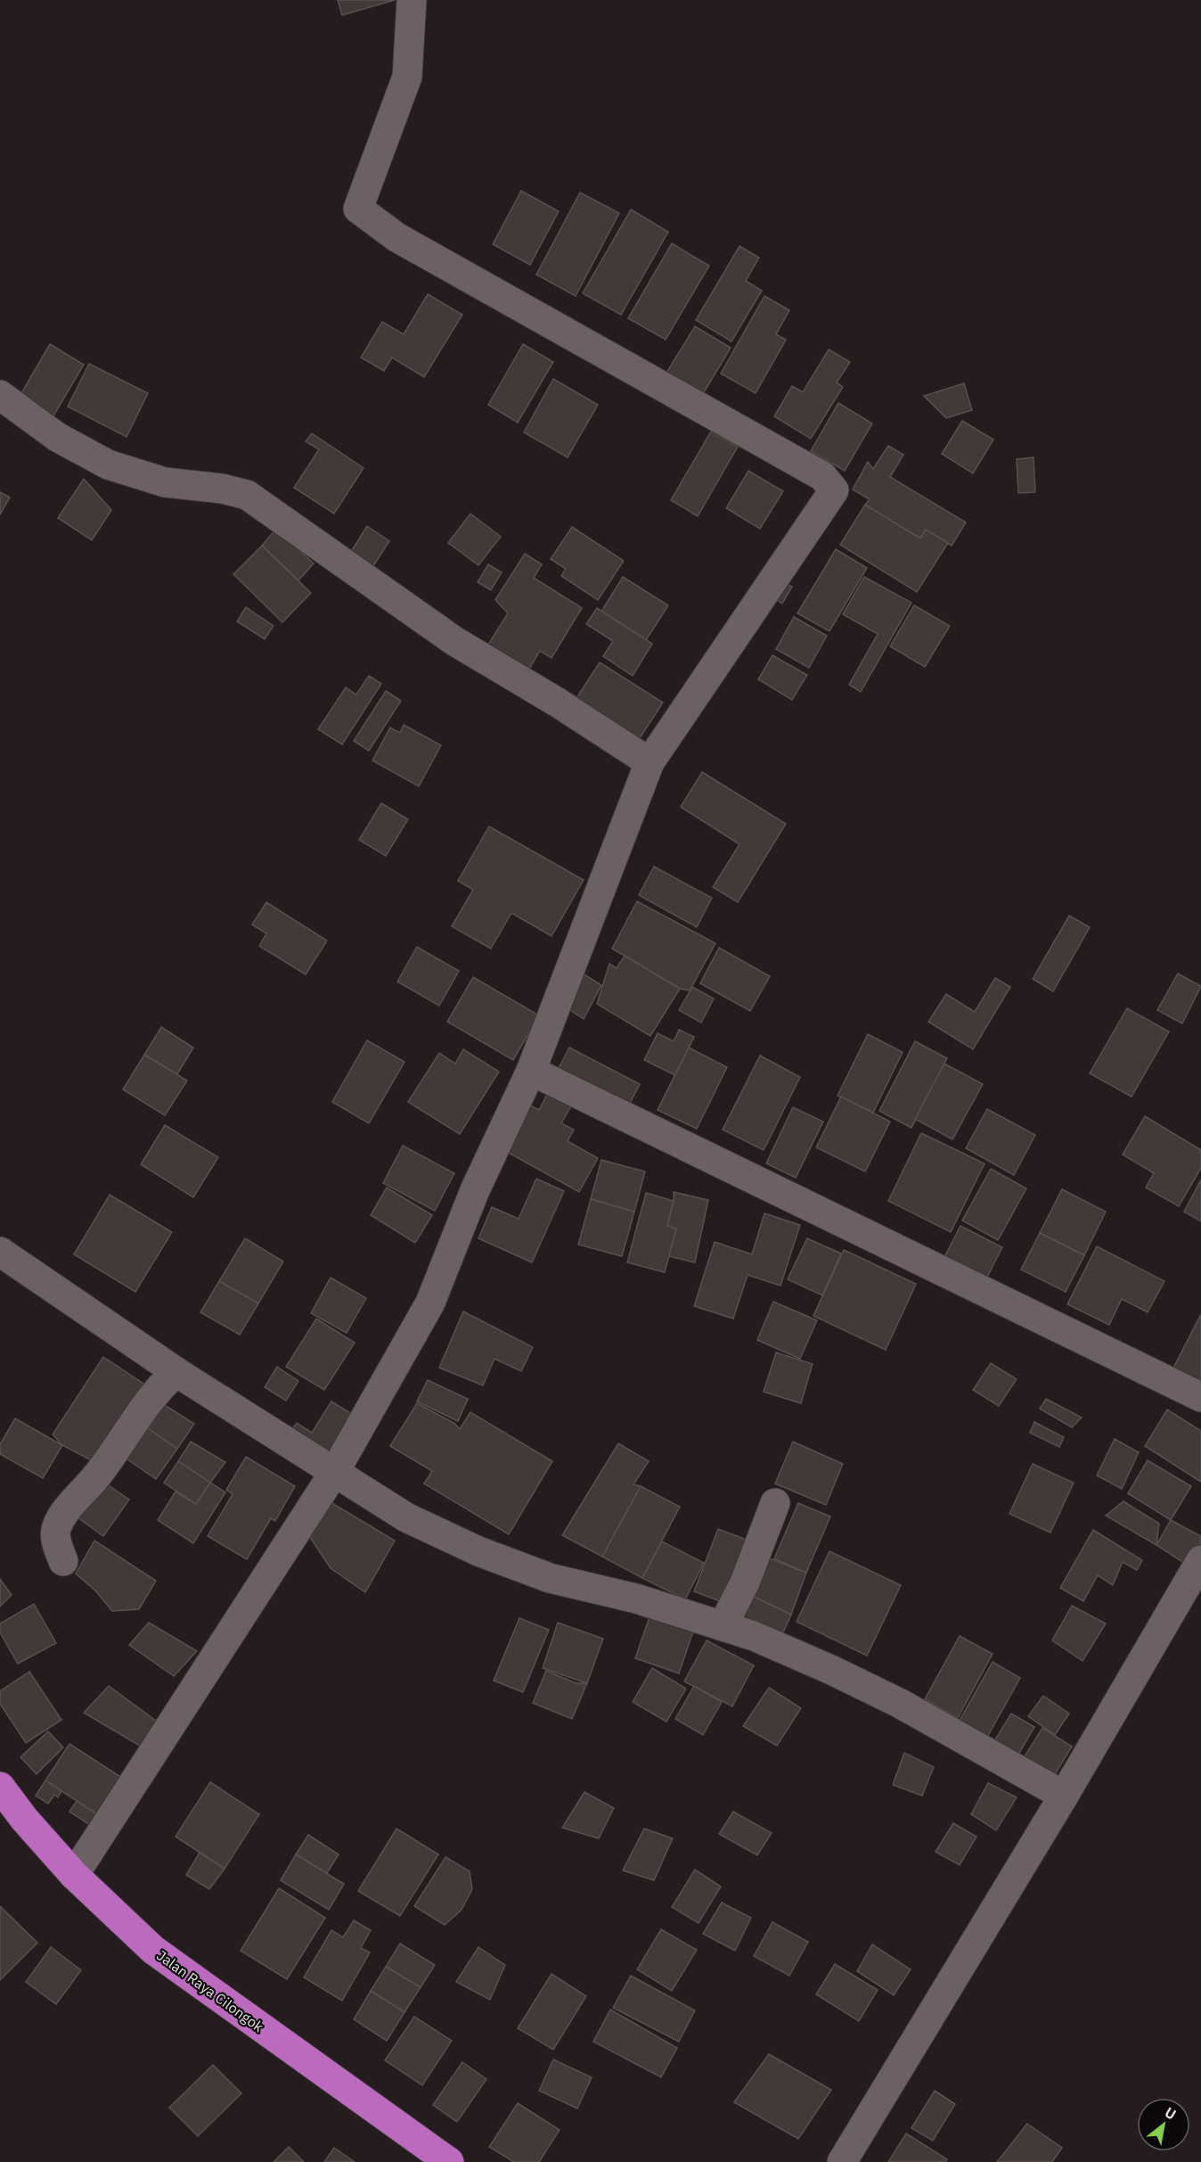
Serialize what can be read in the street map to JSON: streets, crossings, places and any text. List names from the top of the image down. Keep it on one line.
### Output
{"streets":{"highway":["Jalan Raya Cilongok"]},"north":"top right"}
